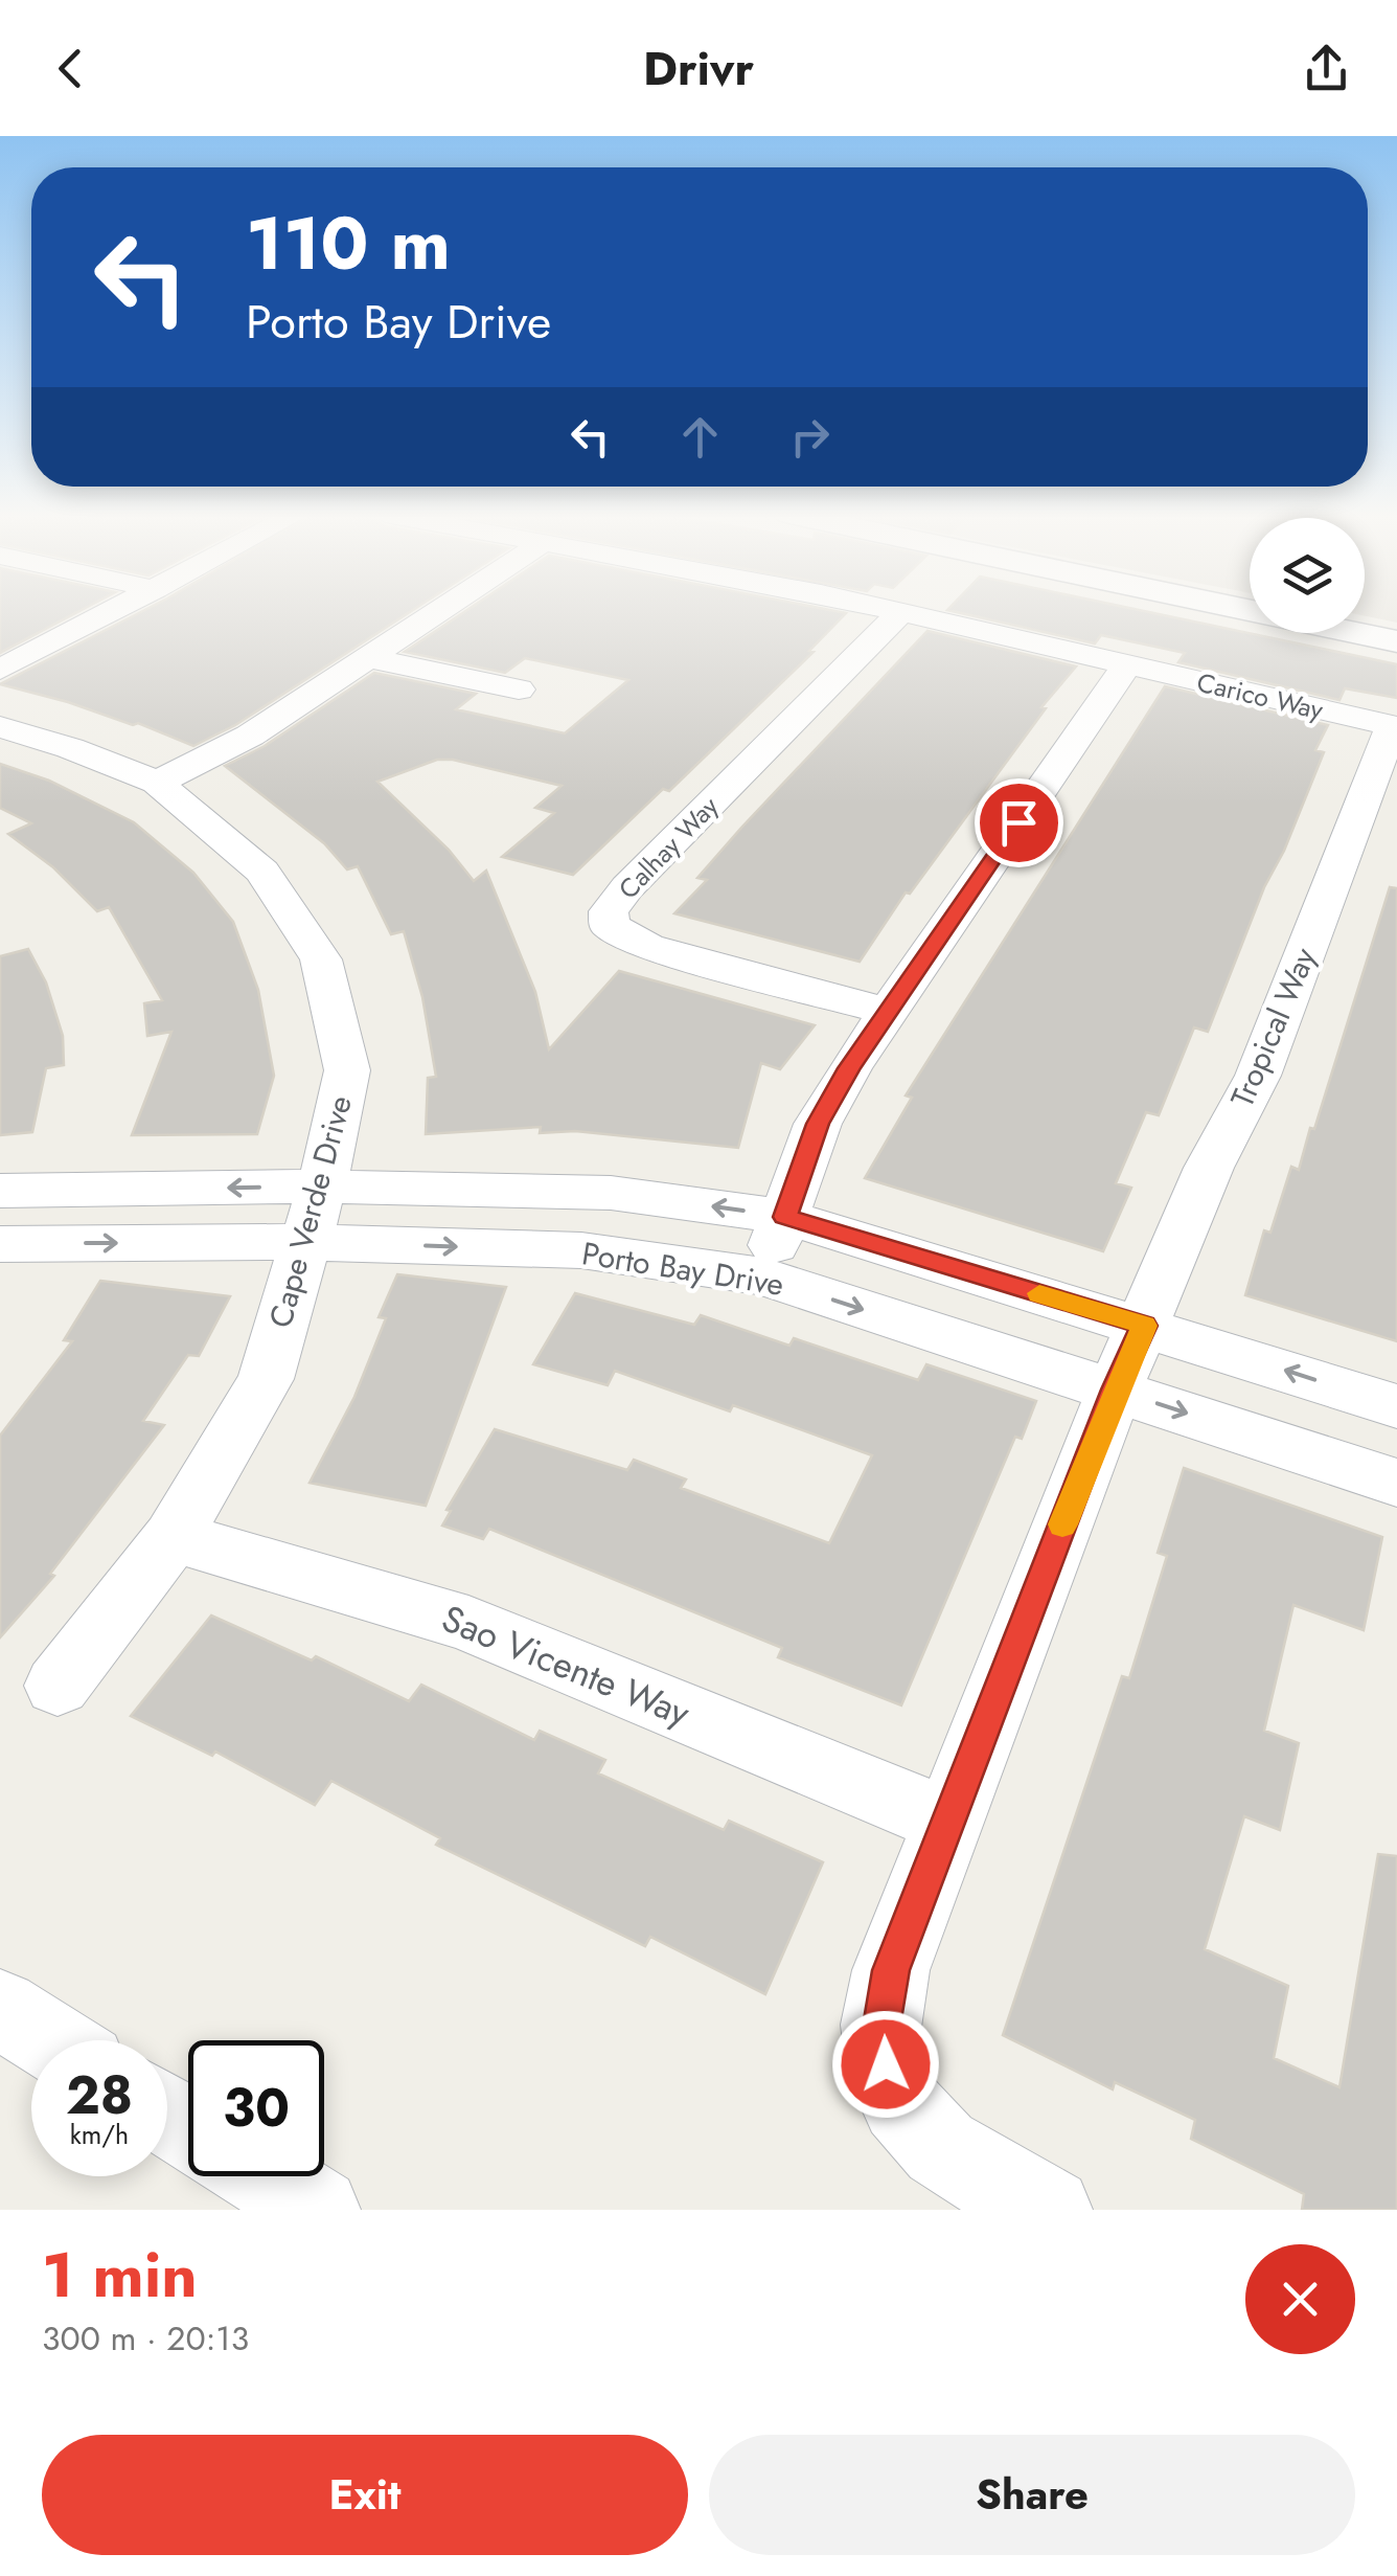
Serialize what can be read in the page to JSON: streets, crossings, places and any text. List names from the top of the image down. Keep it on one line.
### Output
{"streets":{"street":["Carico Way","Calhay Way","Tropical Way","Cape Verde Drive","Porto Bay Drive","Sao Vicente Way"]},"crossings":[["Carico Way","Calhay Way"],["Carico Way","Tropical Way"],["Tropical Way","Porto Bay Drive"],["Tropical Way","Sao Vicente Way"],["Cape Verde Drive","Porto Bay Drive"],["Cape Verde Drive","Sao Vicente Way"]],"page":{"header":"Drivr","turn":["110 m","Porto Bay Drive"],"speed":"28 km/h","limit":"30","heading":["1 min","300 m · 20:13"],"buttons":["Exit","Share"]}}
